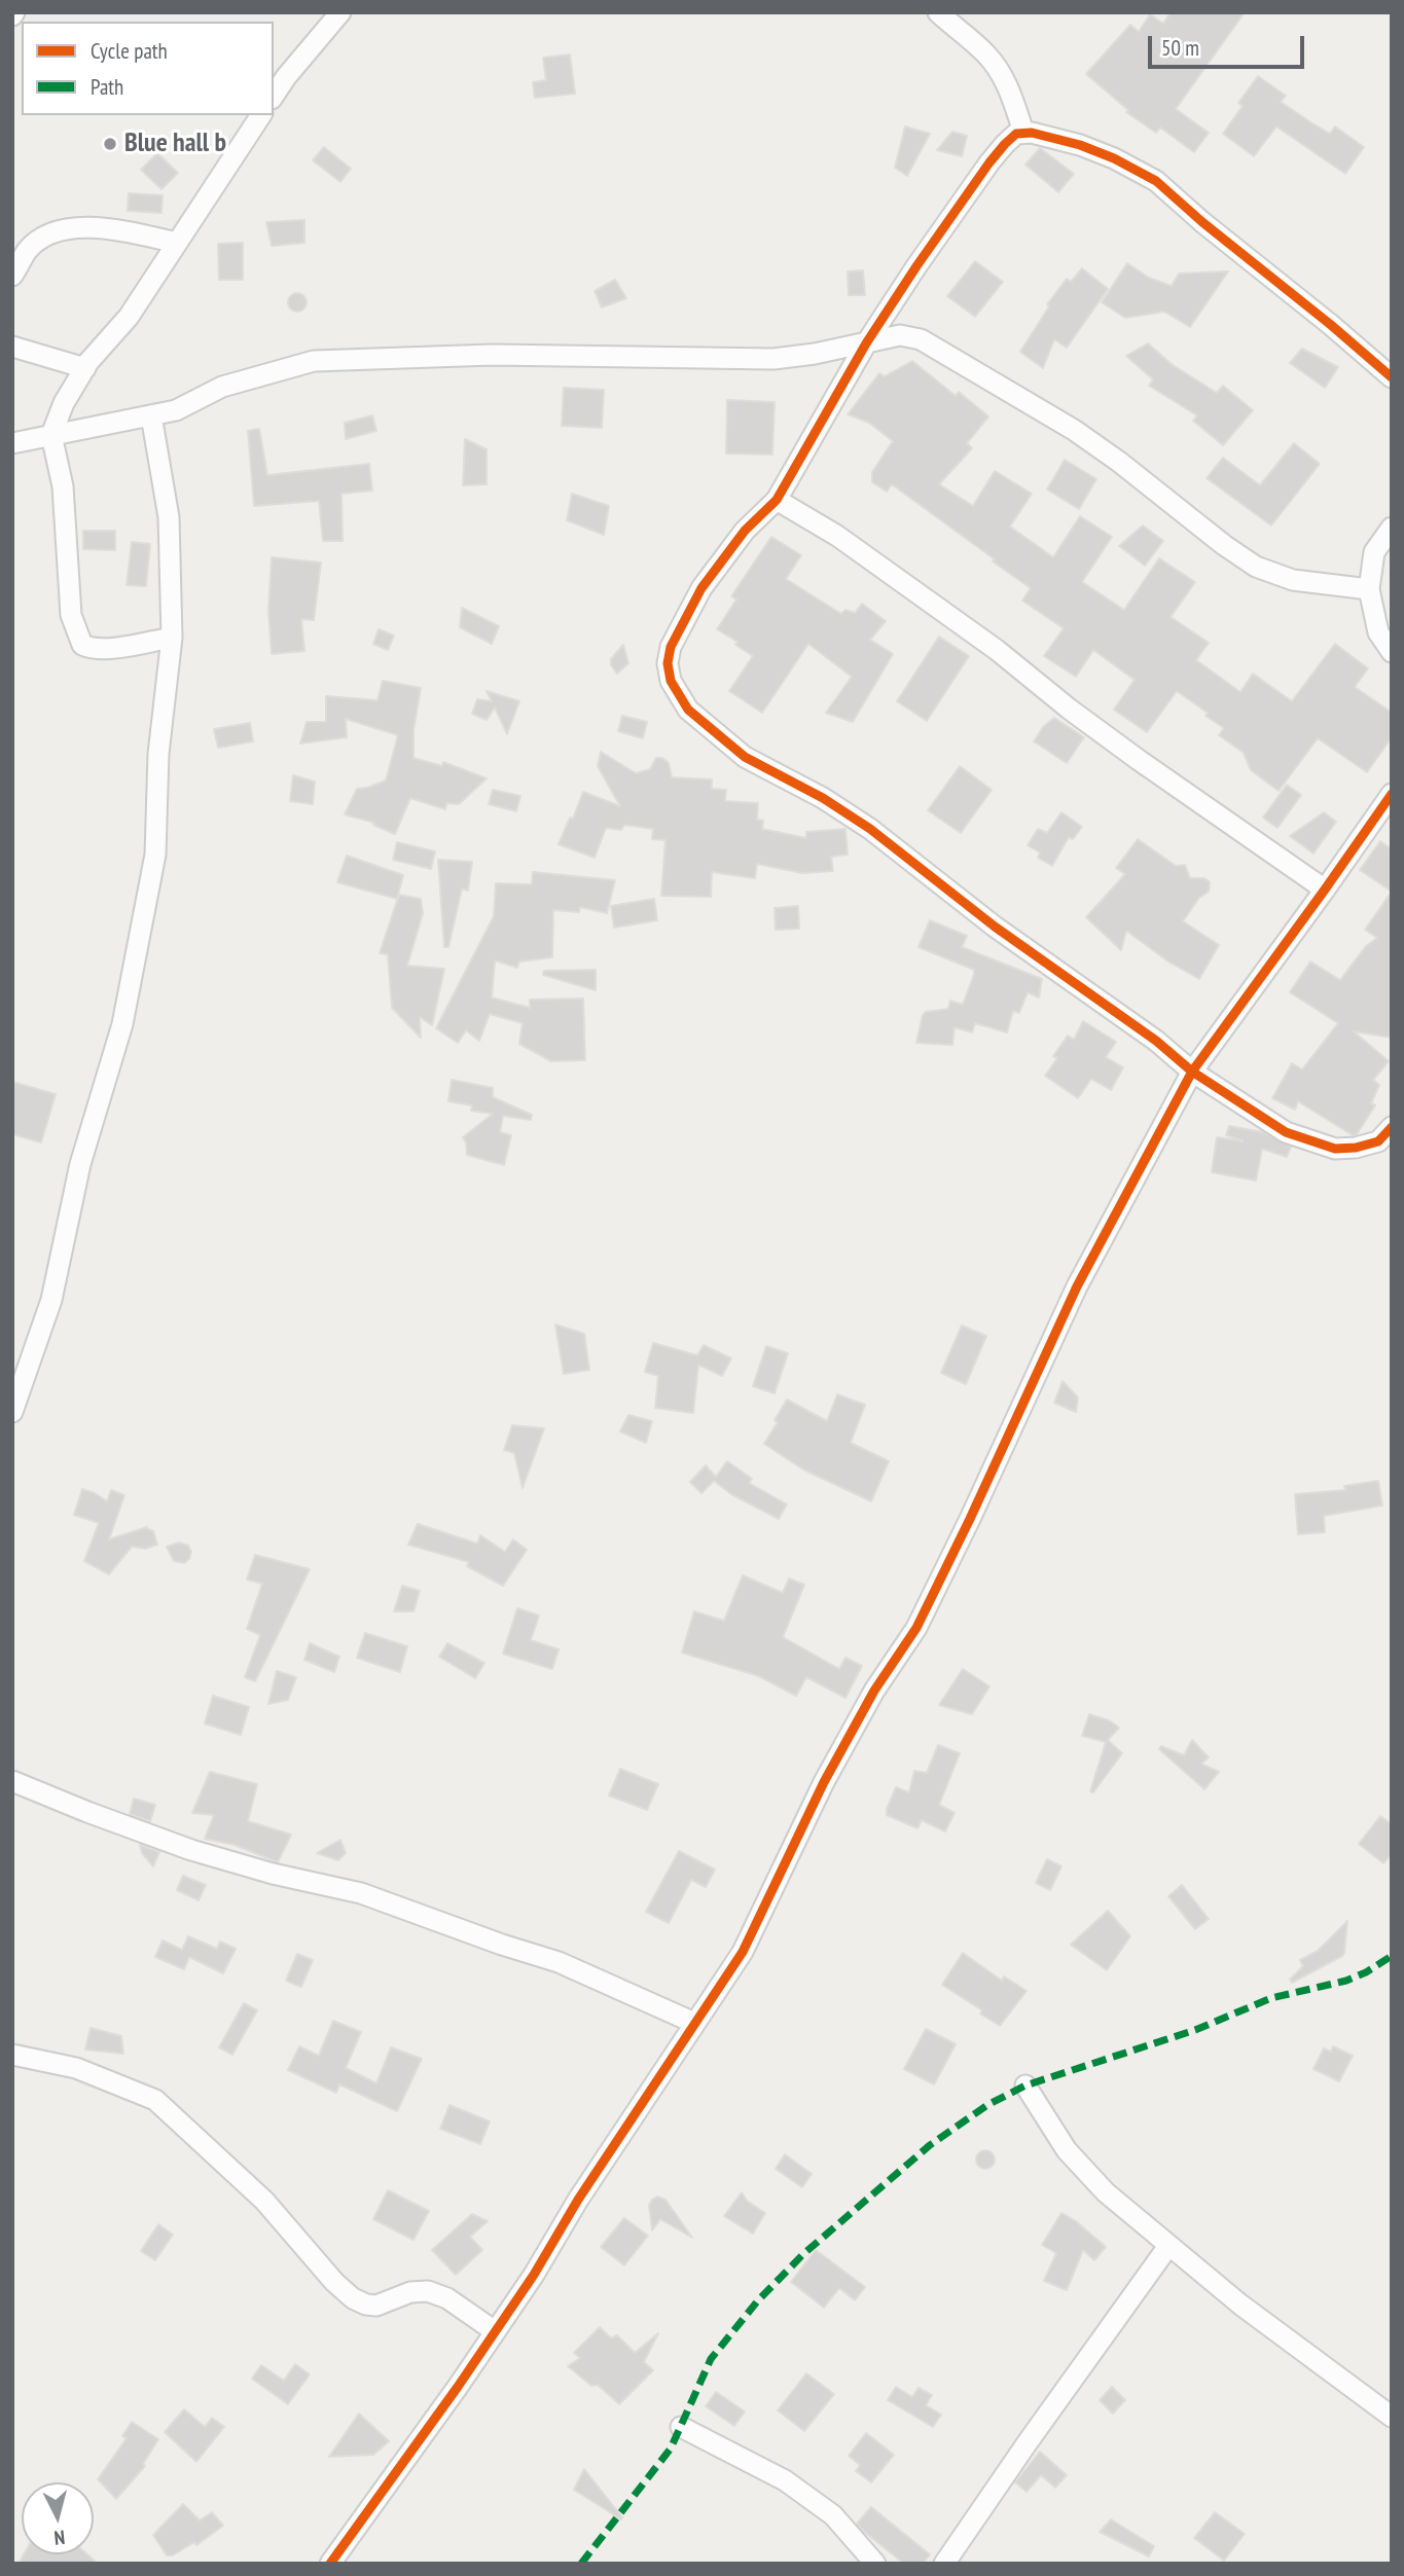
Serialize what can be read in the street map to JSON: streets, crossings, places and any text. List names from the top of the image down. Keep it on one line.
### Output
{"places":["Blue hall b"],"legend":["Cycle path","Path"],"scale_bar":"50 m","north":"bottom"}
